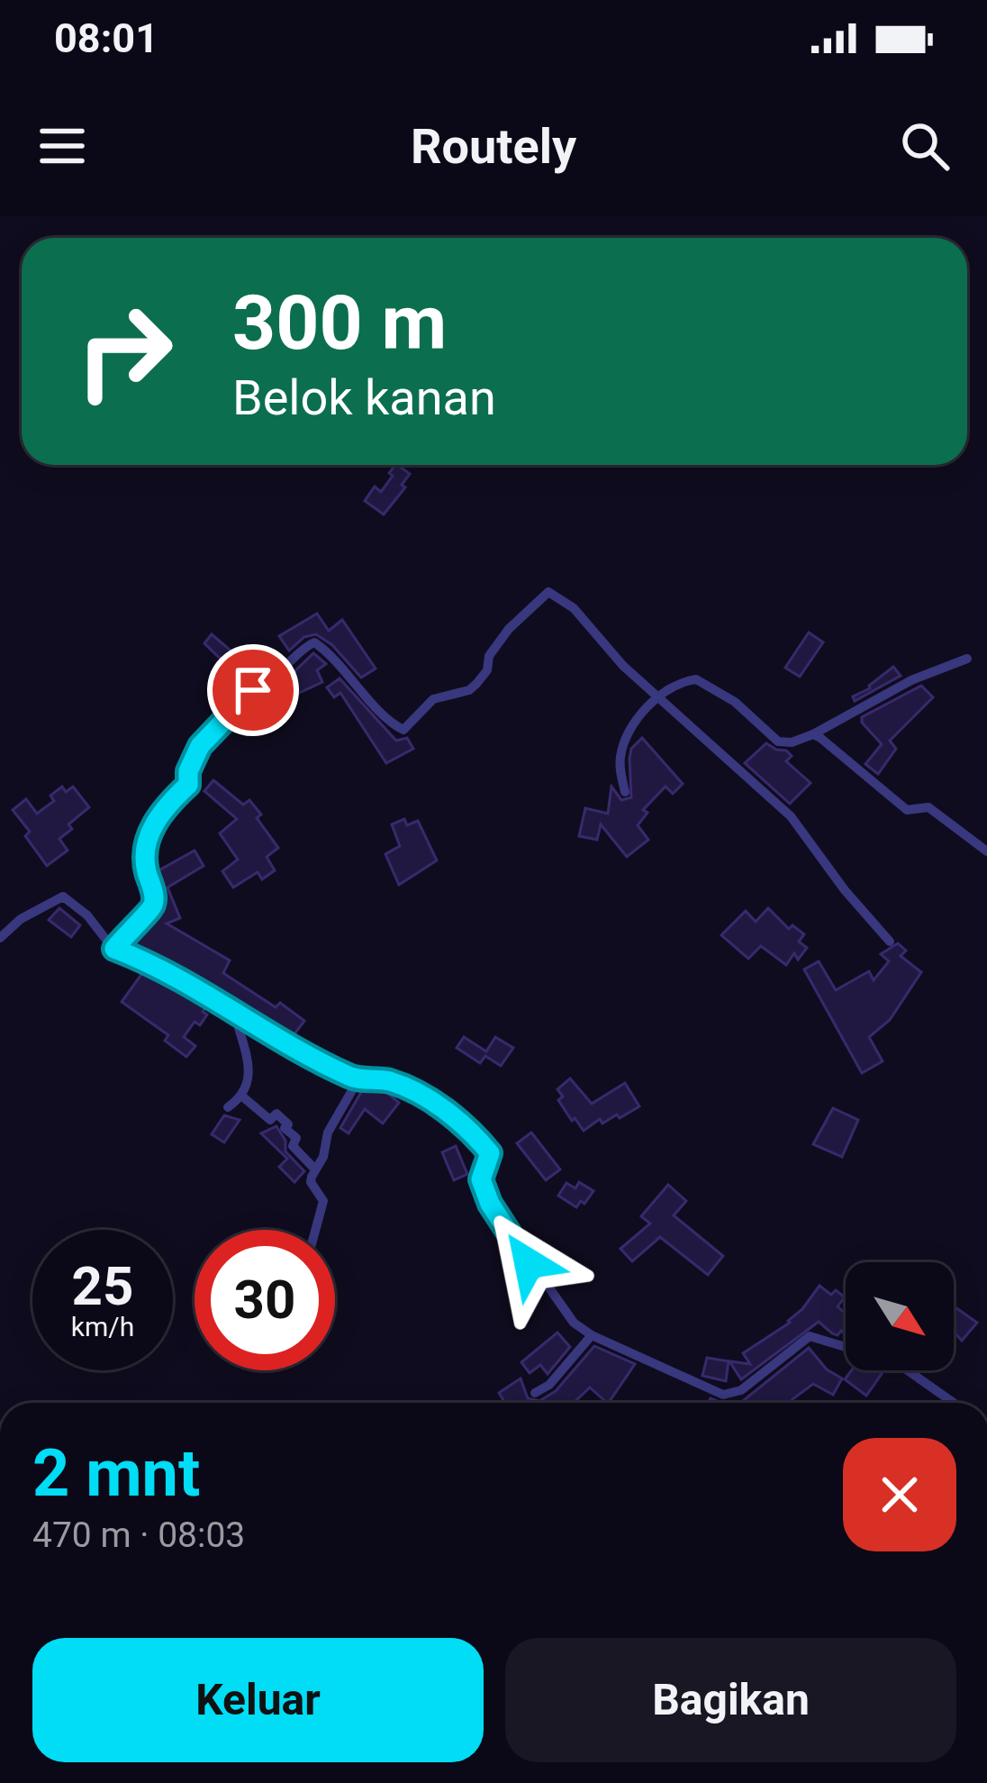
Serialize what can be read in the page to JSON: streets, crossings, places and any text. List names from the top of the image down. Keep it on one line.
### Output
{"north":"bottom right","page":{"status":"08:01","header":"Routely","turn":["300 m","Belok kanan"],"speed":"25 km/h","limit":"30","heading":["2 mnt","470 m · 08:03"],"buttons":["Keluar","Bagikan"]}}
